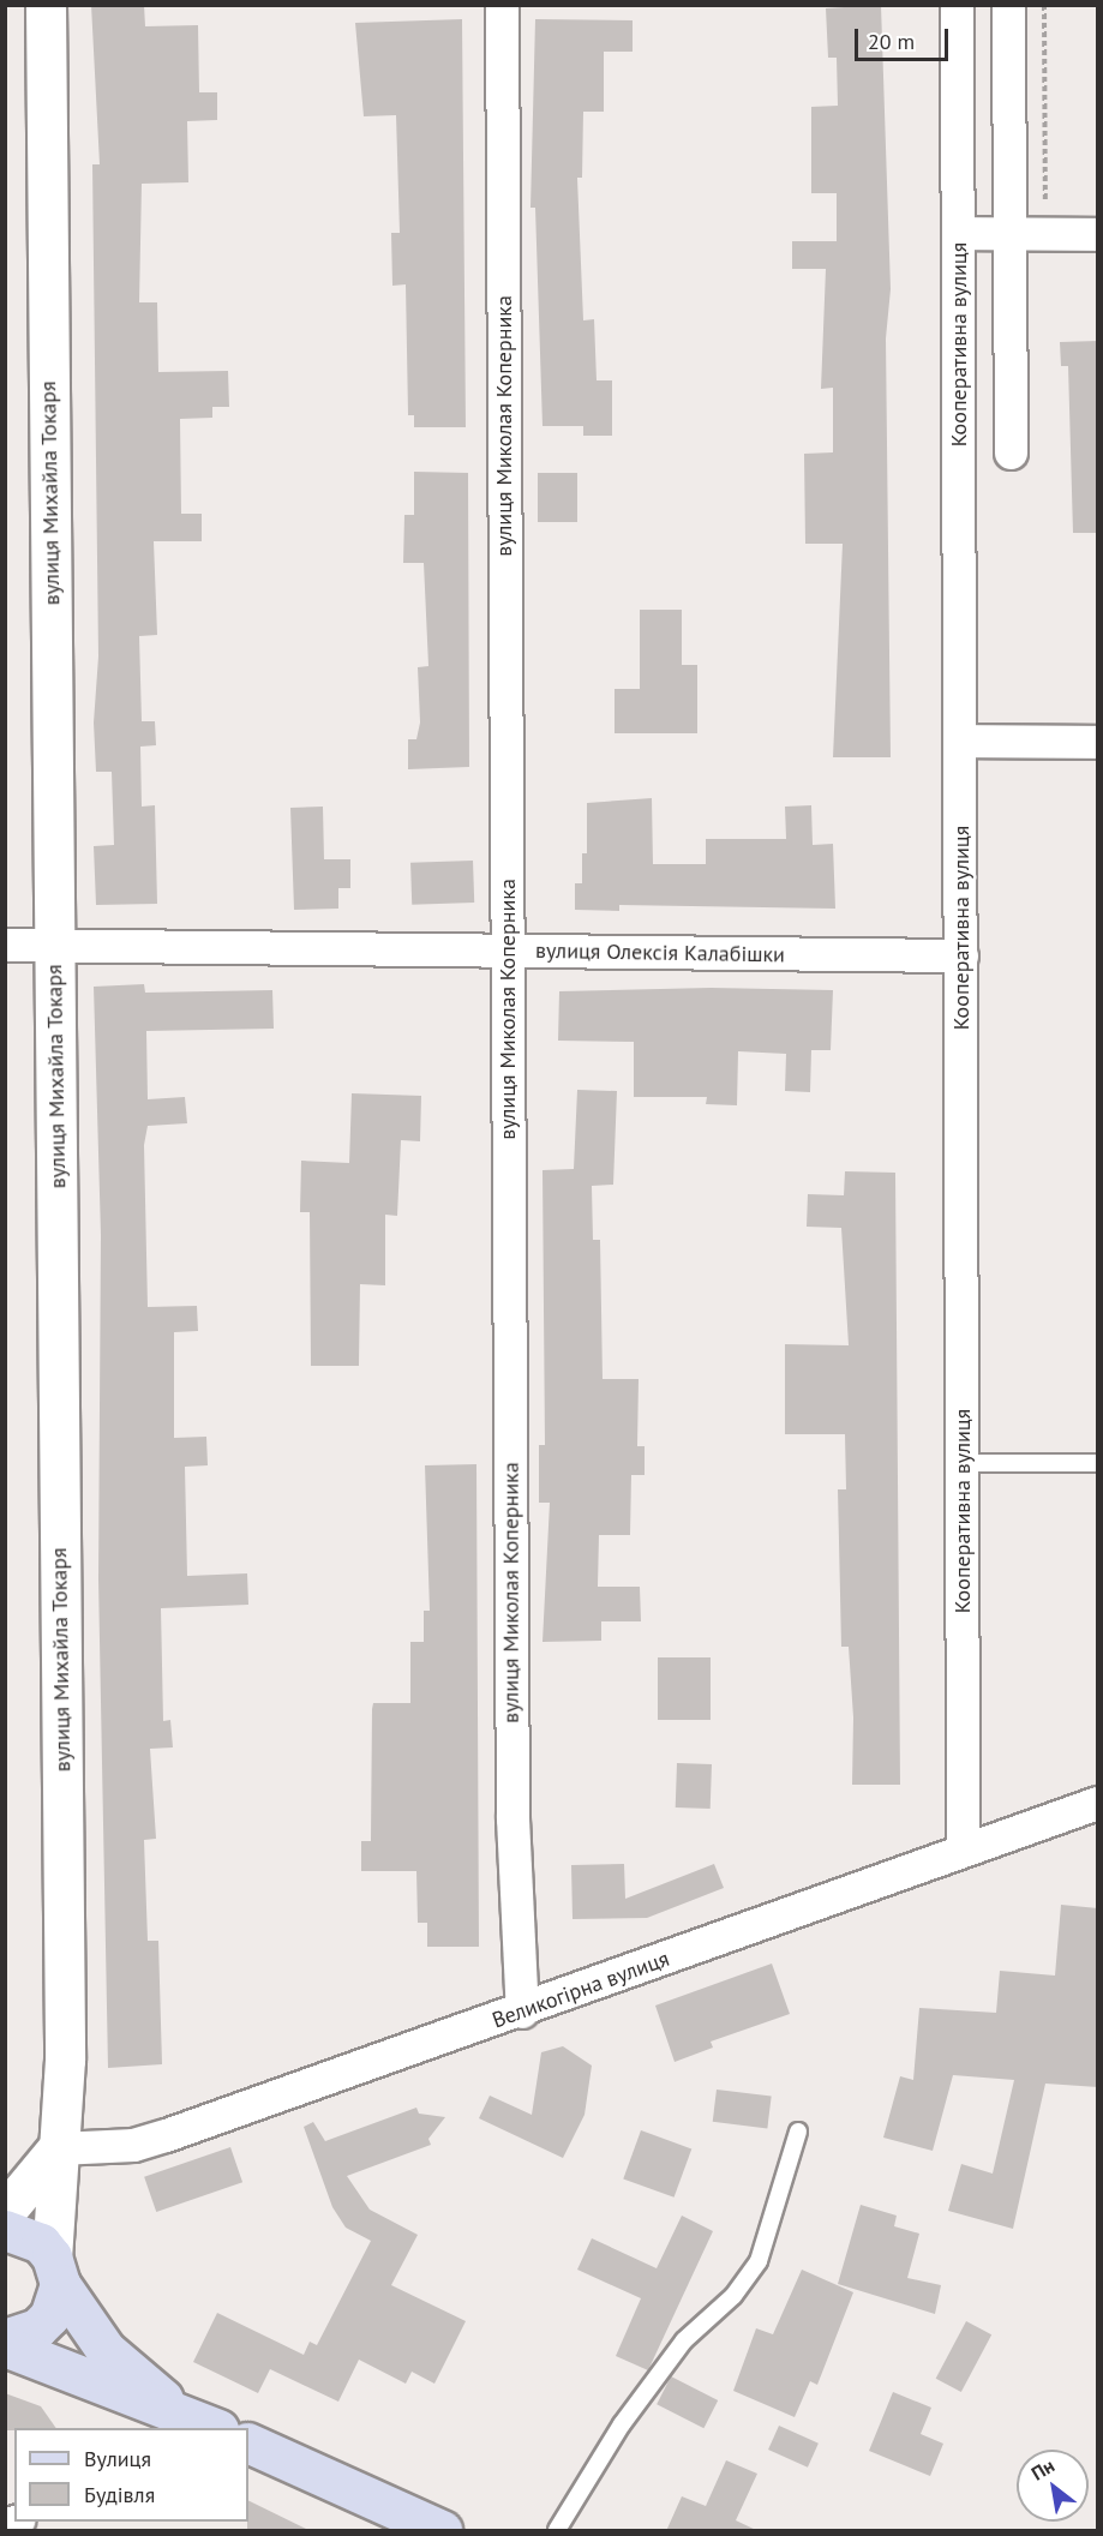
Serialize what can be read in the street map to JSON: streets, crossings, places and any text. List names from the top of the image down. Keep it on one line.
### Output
{"streets":{"street":["Кооперативна вулиця","вулиця Миколая Коперника","вулиця Михайла Токаря","вулиця Олексія Калабішки","Великогірна вулиця"]},"crossings":[["Кооперативна вулиця","вулиця Олексія Калабішки"],["Кооперативна вулиця","Великогірна вулиця"],["вулиця Миколая Коперника","вулиця Олексія Калабішки"],["вулиця Миколая Коперника","Великогірна вулиця"],["вулиця Михайла Токаря","вулиця Олексія Калабішки"],["вулиця Михайла Токаря","Великогірна вулиця"]],"legend":["Вулиця","Будівля"],"scale_bar":"20 m","north":"top left"}
